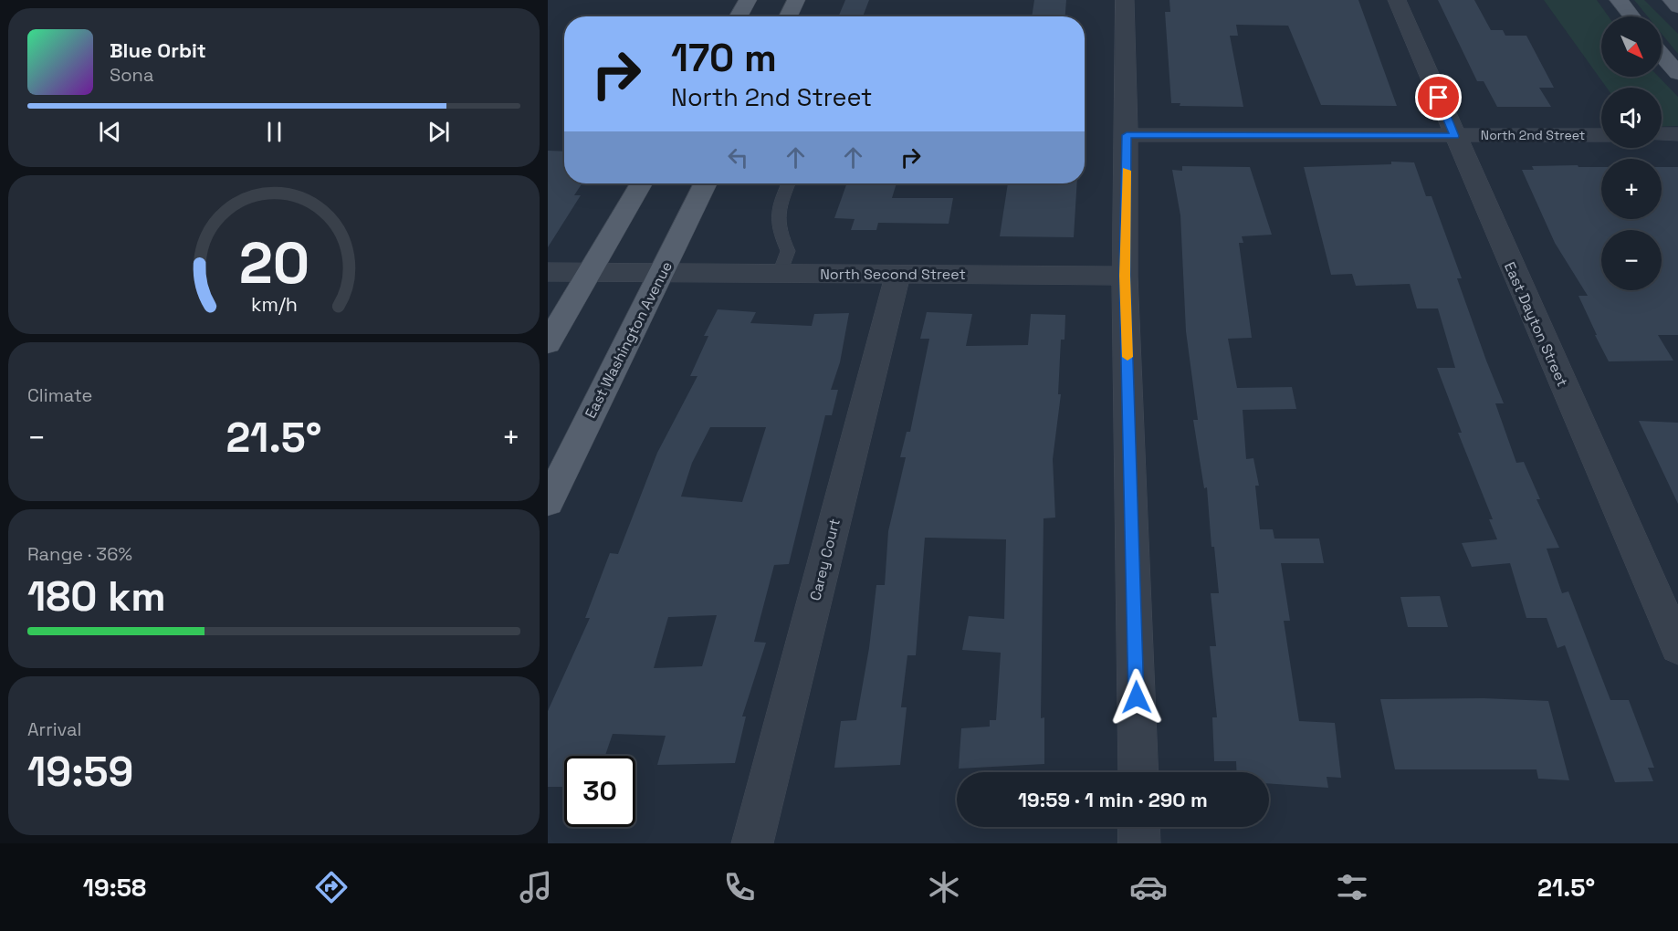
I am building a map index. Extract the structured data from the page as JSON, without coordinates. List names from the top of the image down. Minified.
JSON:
{"streets":{"main road":["East Washington Avenue"],"street":["North 2nd Street","North Second Street","East Dayton Street","Carey Court"]},"crossings":[["North 2nd Street","East Dayton Street"],["North Second Street","East Washington Avenue"],["North Second Street","Carey Court"]],"north":"bottom right","page":{"map_buttons":["+","−"],"turn":["170 m","North 2nd Street"],"song":["Blue Orbit","Sona"],"tile":["Climate",["Range · 36%","180 km"],["Arrival","19:59"]],"heat":["−","21.5°","+"],"limit":"30","trip":"19:59 · 1 min · 290 m","tabs":["19:58","21.5°"],"gauge":["20","km/h"]}}
